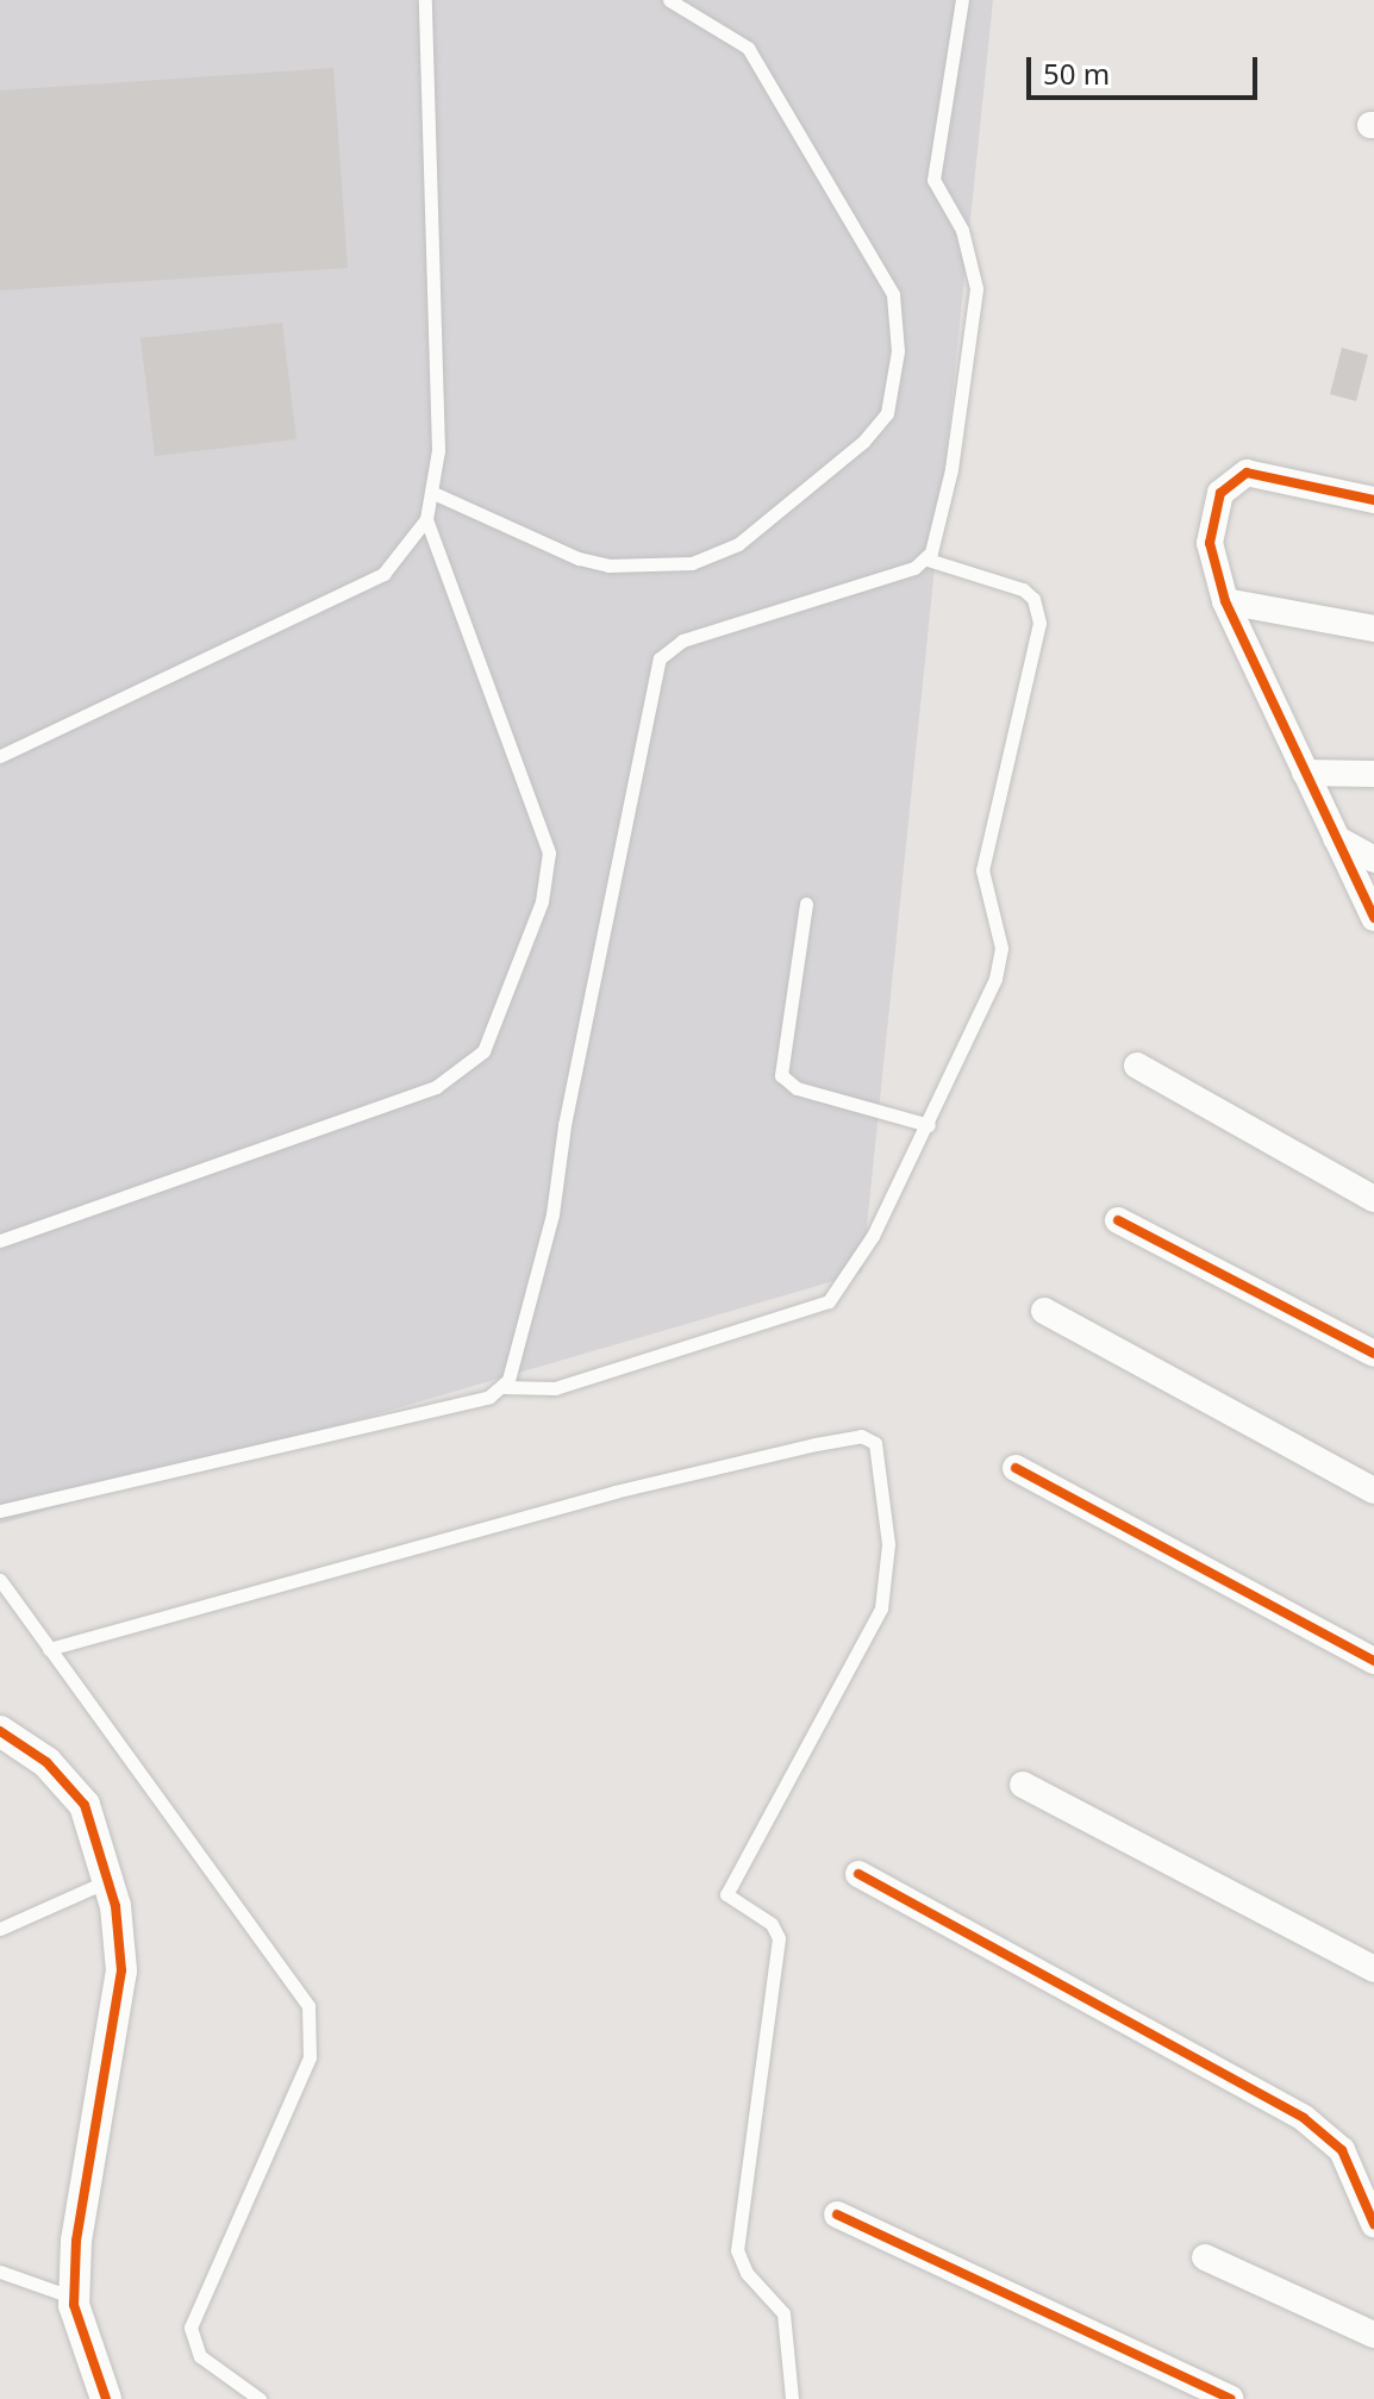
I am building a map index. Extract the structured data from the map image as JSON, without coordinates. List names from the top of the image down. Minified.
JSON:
{"scale_bar":"50 m"}
